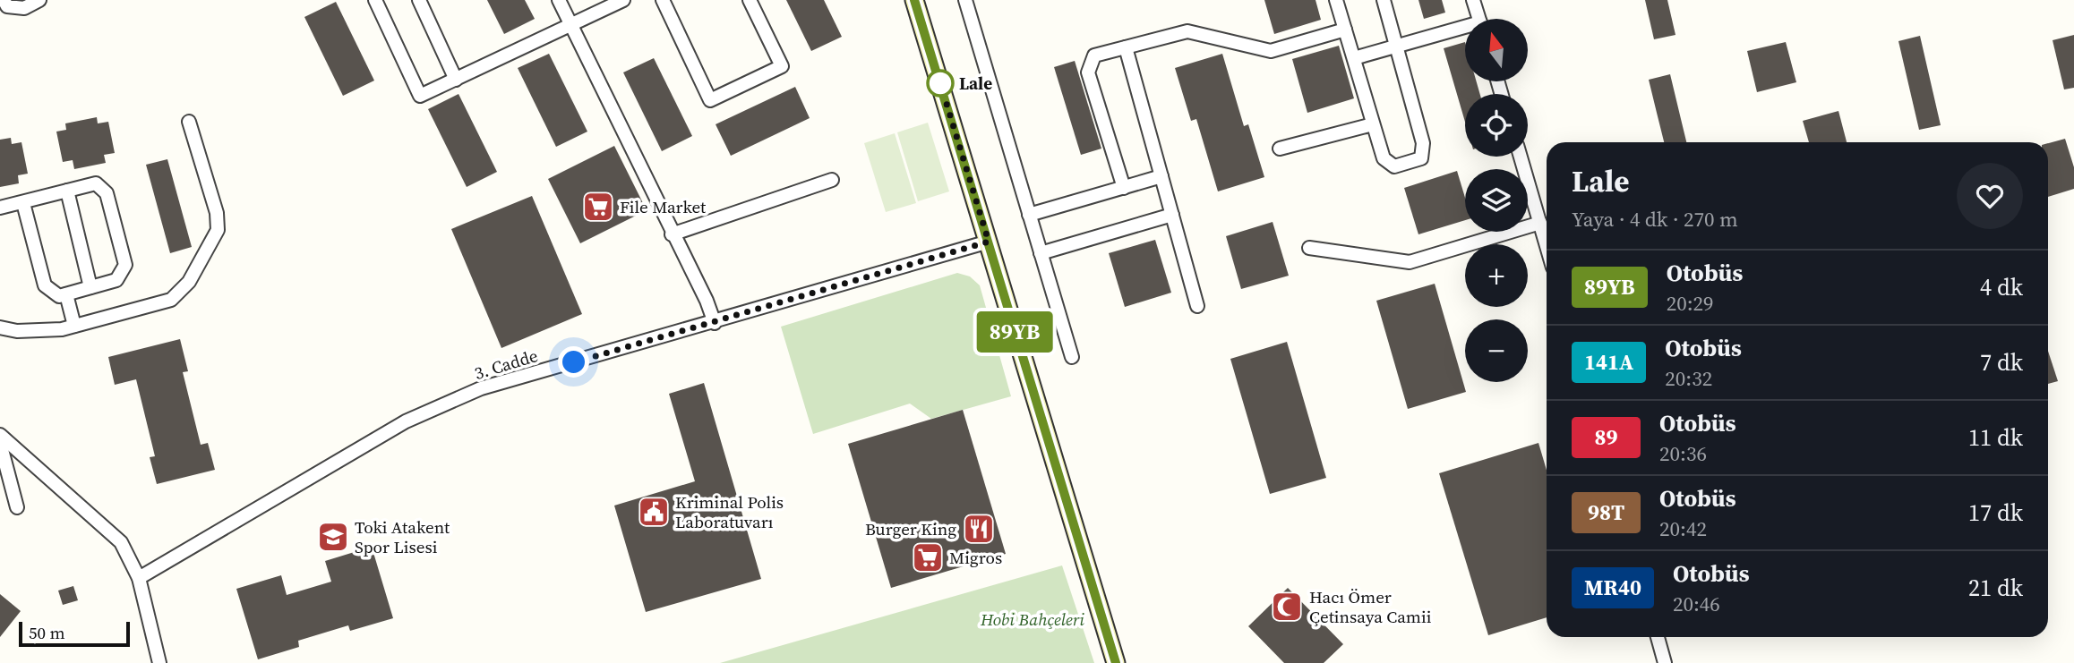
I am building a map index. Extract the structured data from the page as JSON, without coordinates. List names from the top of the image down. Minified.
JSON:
{"streets":{"street":["3. Cadde"]},"parks":["Hobi Bahçeleri"],"places":{"other":["Lale"],"supermarket":["File Market","Migros"],"public building":["Kriminal Polis Laboratuvarı"],"restaurant":["Burger King"],"school or university":["Toki Atakent Spor Lisesi"],"mosque":["Hacı Ömer Çetinsaya Camii"]},"lines":["bus line 89YB"],"scale_bar":"50 m","north":"top","page":{"on_map":"89YB","map_buttons":["+","−"],"heading":["Lale","Yaya · 4 dk · 270 m"],"list":[{"mark":"89YB","name":"Otobüs","note":"20:29","value":"4 dk"},{"mark":"141A","name":"Otobüs","note":"20:32","value":"7 dk"},{"mark":"89","name":"Otobüs","note":"20:36","value":"11 dk"},{"mark":"98T","name":"Otobüs","note":"20:42","value":"17 dk"},{"mark":"MR40","name":"Otobüs","note":"20:46","value":"21 dk"}],"scale":"50 m"}}
